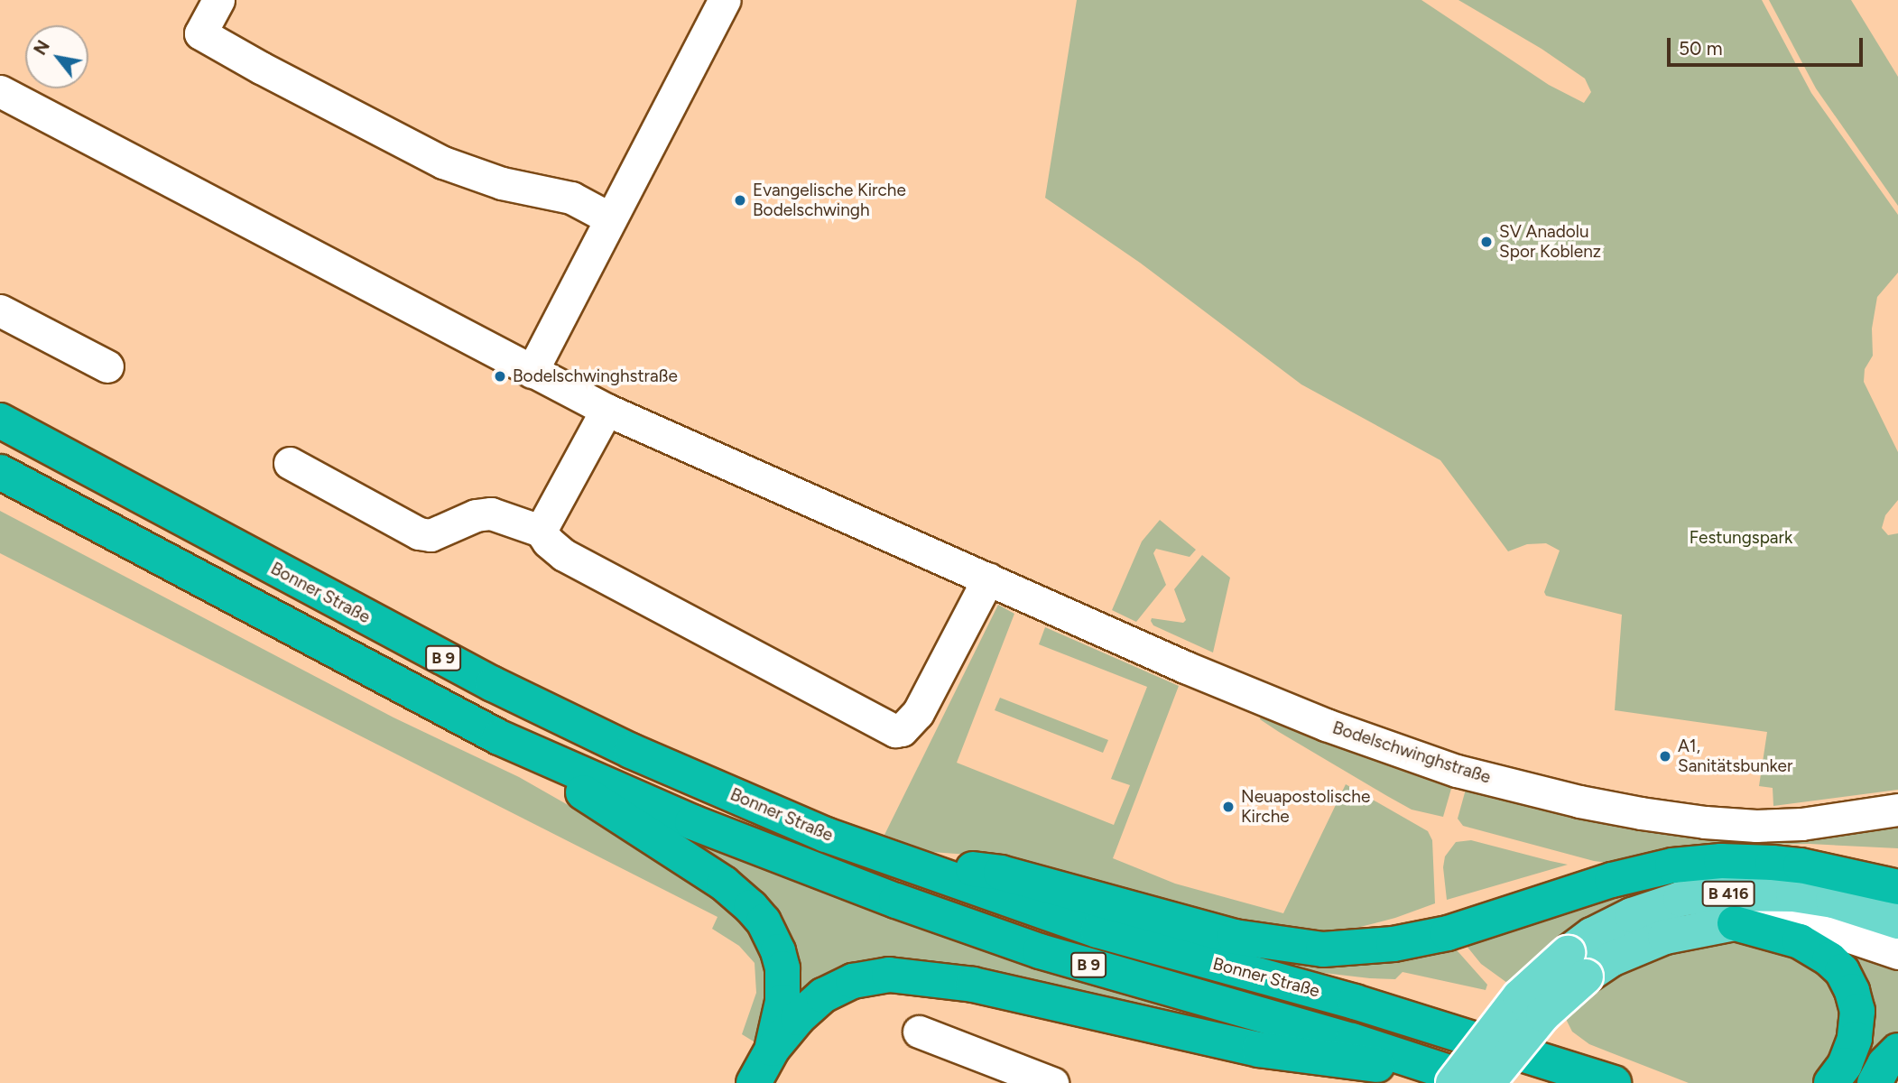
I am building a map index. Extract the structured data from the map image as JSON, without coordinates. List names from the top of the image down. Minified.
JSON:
{"streets":{"highway":["Bonner Straße","B 9"],"main road":["B 416"],"street":["Bodelschwinghstraße"]},"crossings":[["Bonner Straße","B 416"]],"parks":["Festungspark"],"places":["Evangelische Kirche Bodelschwingh","SV Anadolu Spor Koblenz","Bodelschwinghstraße","A1, Sanitätsbunker","Neuapostolische Kirche"],"scale_bar":"50 m","north":"top left"}
